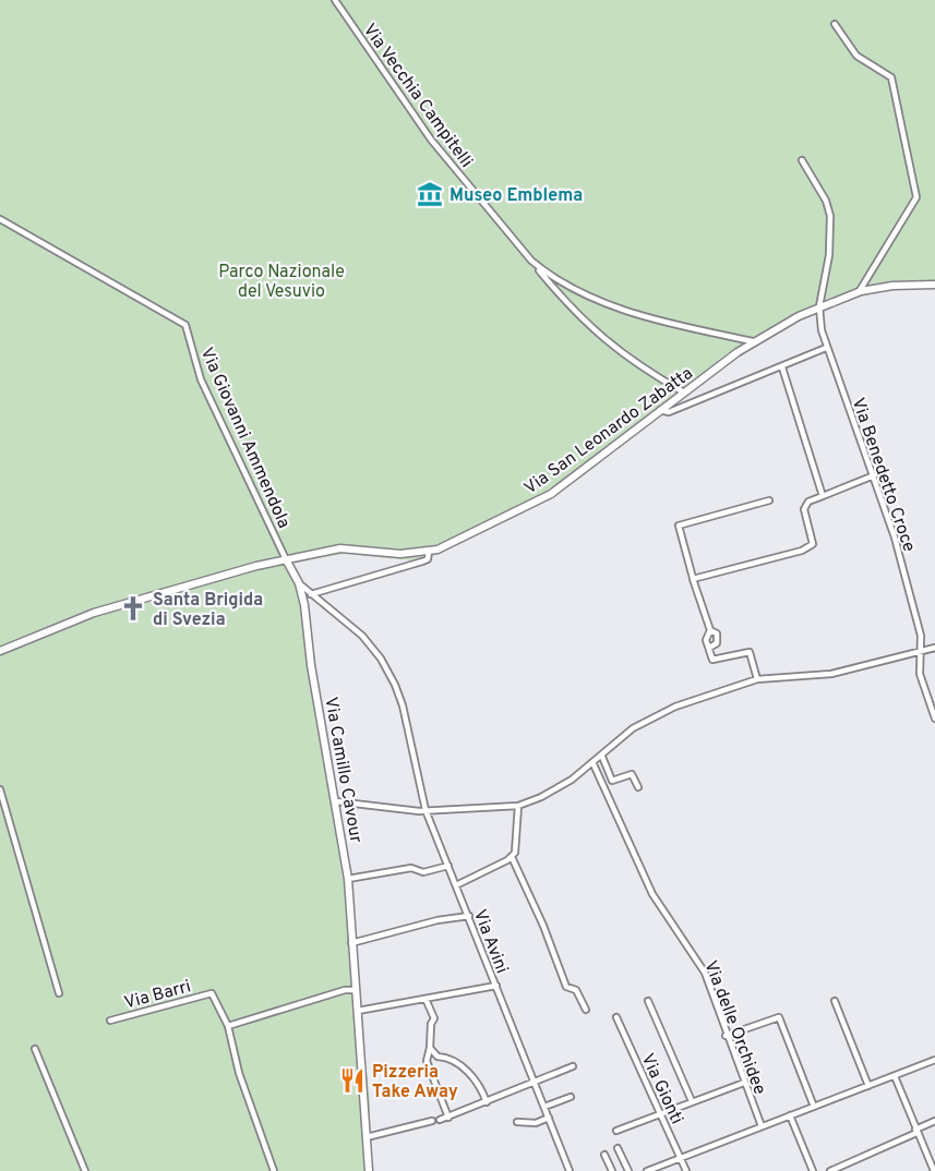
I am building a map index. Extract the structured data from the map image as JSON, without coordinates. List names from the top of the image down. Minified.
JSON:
{"streets":{"street":["Via Vecchia Campitelli","Via San Leonardo Zabatta","Via Giovanni Ammendola","Via Benedetto Croce","Via Camillo Cavour","Via Avini","Via Barri","Via delle Orchidee","Via Gionti"]},"crossings":[["Via Vecchia Campitelli","Via San Leonardo Zabatta"],["Via San Leonardo Zabatta","Via Giovanni Ammendola"],["Via San Leonardo Zabatta","Via Benedetto Croce"],["Via San Leonardo Zabatta","Via Camillo Cavour"],["Via Giovanni Ammendola","Via Camillo Cavour"],["Via Camillo Cavour","Via Avini"]],"parks":["Parco Nazionale del Vesuvio"],"places":{"museum":["Museo Emblema"],"church":["Santa Brigida di Svezia"],"restaurant":["Pizzeria Take Away"]}}
